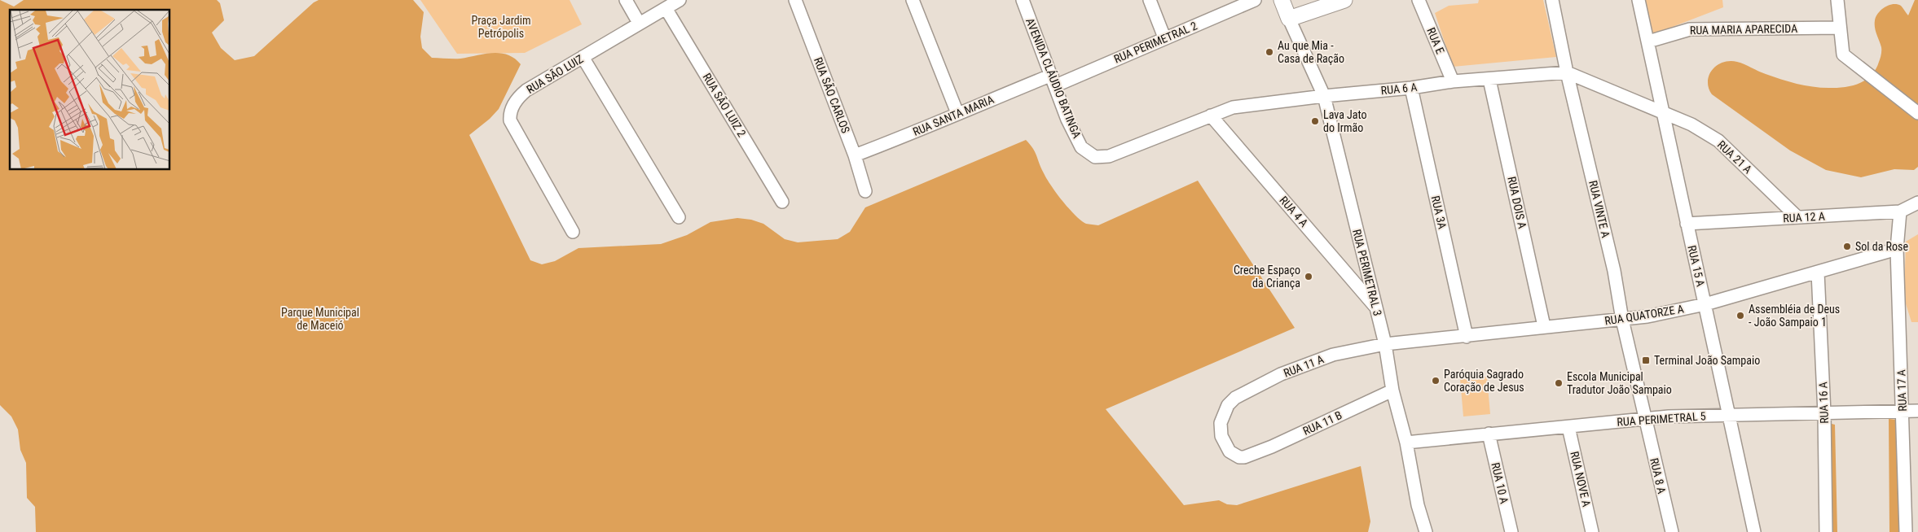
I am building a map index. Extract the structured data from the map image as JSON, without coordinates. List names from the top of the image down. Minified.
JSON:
{"streets":{"street":["RUA MARIA APARECIDA","RUA E","RUA PERIMETRAL 2","RUA SÃO LUIZ","AVENIDA CLÁUDIO BATINGA","RUA 6 A","RUA SÃO CARLOS","RUA SÃO LUIZ 2","RUA SANTA MARIA","RUA 21 A","RUA DOIS A","RUA VINTE A","RUA 4 A","RUA 3A","RUA 12 A","RUA 15 A","RUA PERIMETRAL 3","RUA QUATORZE A","RUA 11 A","RUA 17 A","RUA 16 A","RUA PERIMETRAL 5","RUA 11 B","RUA 8 A","RUA NOVE A","RUA 10 A"]},"crossings":[["RUA MARIA APARECIDA","RUA 15 A"],["RUA E","RUA 6 A"],["RUA PERIMETRAL 2","AVENIDA CLÁUDIO BATINGA"],["RUA PERIMETRAL 2","RUA SANTA MARIA"],["RUA SÃO LUIZ","RUA SÃO LUIZ 2"],["AVENIDA CLÁUDIO BATINGA","RUA 6 A"],["AVENIDA CLÁUDIO BATINGA","RUA SANTA MARIA"],["RUA 6 A","RUA 21 A"],["RUA 6 A","RUA DOIS A"],["RUA 6 A","RUA VINTE A"],["RUA 6 A","RUA 4 A"],["RUA 6 A","RUA 3A"],["RUA 6 A","RUA 15 A"],["RUA 6 A","RUA PERIMETRAL 3"],["RUA SÃO CARLOS","RUA SANTA MARIA"],["RUA 21 A","RUA 12 A"],["RUA 21 A","RUA 15 A"],["RUA DOIS A","RUA QUATORZE A"],["RUA VINTE A","RUA QUATORZE A"],["RUA VINTE A","RUA PERIMETRAL 5"],["RUA VINTE A","RUA 8 A"],["RUA 4 A","RUA PERIMETRAL 3"],["RUA 3A","RUA QUATORZE A"],["RUA 12 A","RUA 15 A"],["RUA 12 A","RUA 17 A"],["RUA 15 A","RUA QUATORZE A"],["RUA 15 A","RUA PERIMETRAL 5"],["RUA PERIMETRAL 3","RUA QUATORZE A"],["RUA PERIMETRAL 3","RUA 11 A"],["RUA PERIMETRAL 3","RUA PERIMETRAL 5"],["RUA PERIMETRAL 3","RUA 11 B"],["RUA QUATORZE A","RUA 11 A"],["RUA QUATORZE A","RUA 17 A"],["RUA QUATORZE A","RUA 16 A"],["RUA 11 A","RUA 11 B"],["RUA 17 A","RUA PERIMETRAL 5"],["RUA 16 A","RUA PERIMETRAL 5"],["RUA PERIMETRAL 5","RUA 8 A"],["RUA PERIMETRAL 5","RUA NOVE A"],["RUA PERIMETRAL 5","RUA 10 A"]],"parks":["Praça Jardim Petrópolis","Parque Municipal de Maceió"],"places":{"other":["Au que Mia - Casa de Ração","Lava Jato do Irmão","Sol da Rose","Creche Espaço da Criança","Assembléia de Deus - João Sampaio 1","Paróquia Sagrado Coração de Jesus","Escola Municipal Tradutor João Sampaio"],"transit":["Terminal João Sampaio"]}}
